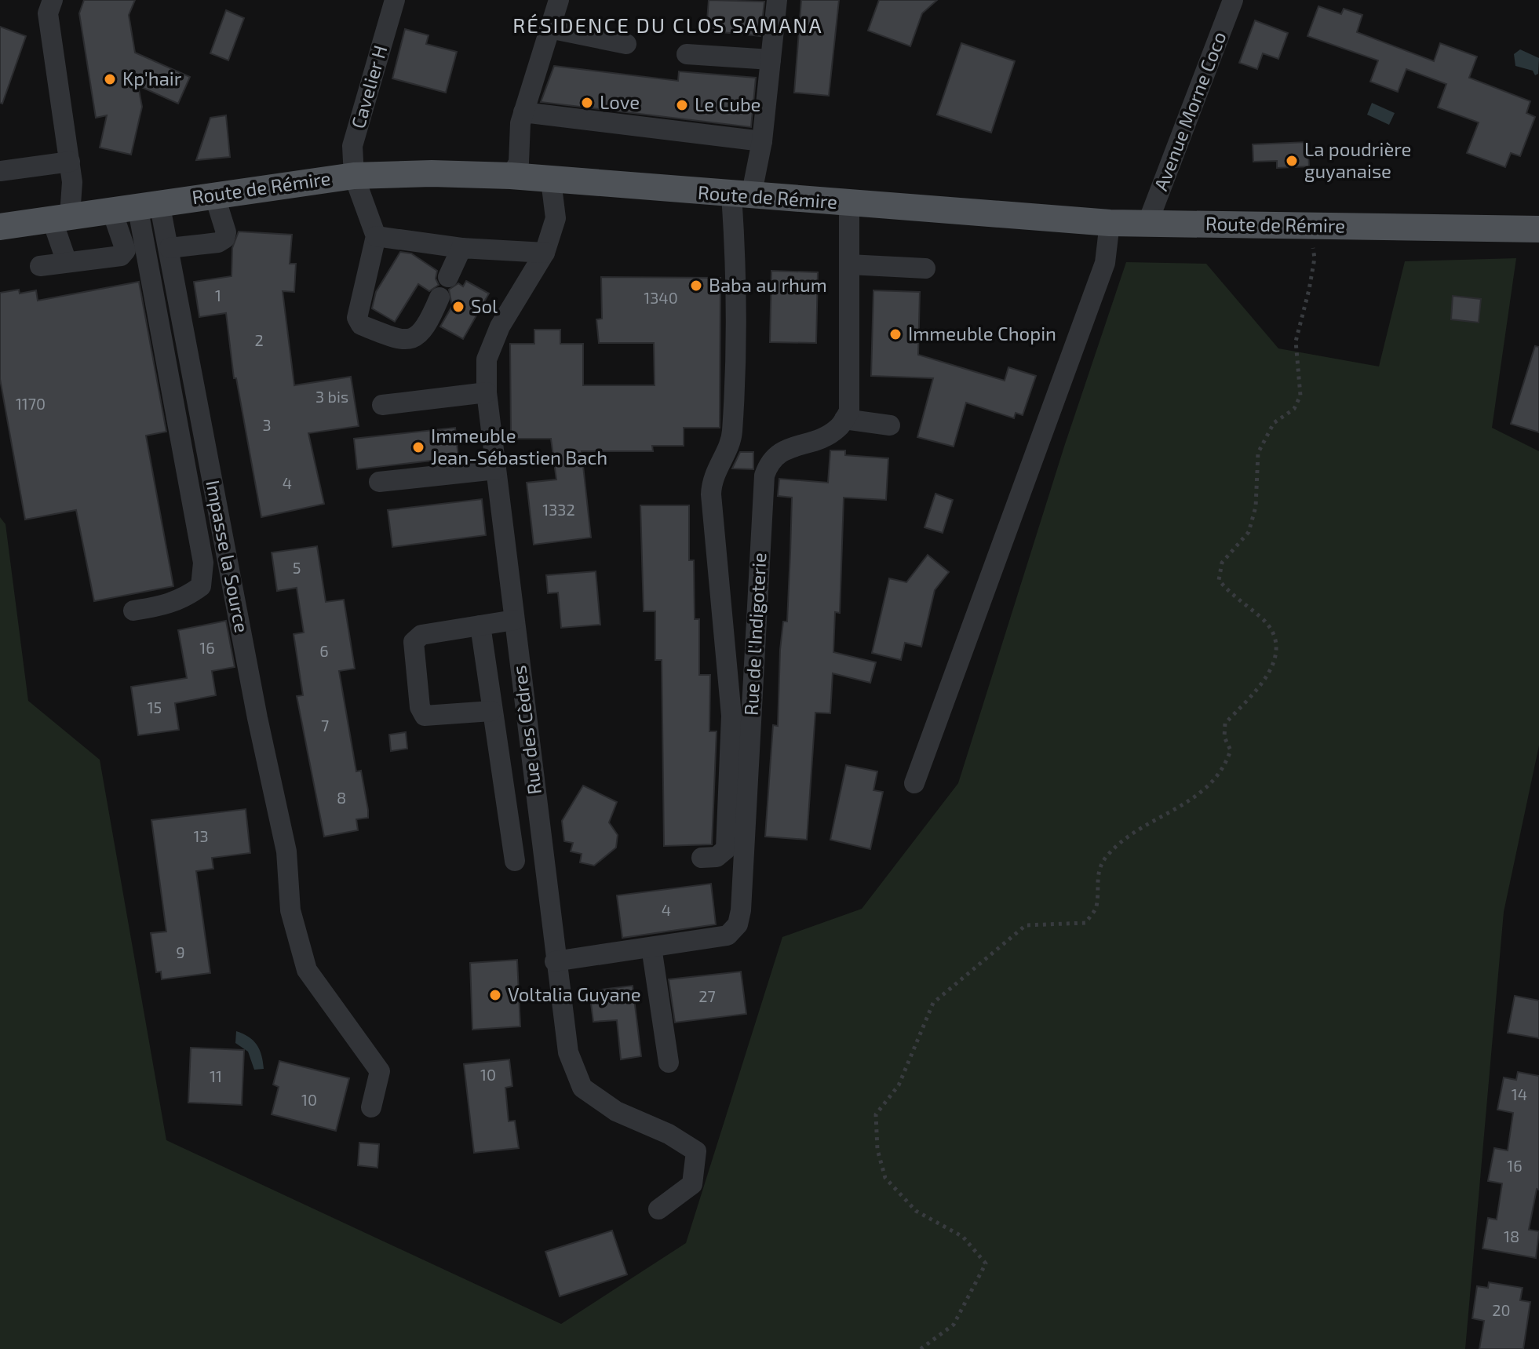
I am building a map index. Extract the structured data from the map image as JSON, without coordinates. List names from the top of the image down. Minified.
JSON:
{"streets":{"main road":["Route de Rémire"],"street":["Cavelier H","Avenue Morne Coco","Impasse la Source","Rue de l'Indigoterie","Rue des Cèdres"]},"crossings":[["Cavelier H","Route de Rémire"],["Avenue Morne Coco","Route de Rémire"],["Route de Rémire","Impasse la Source"],["Route de Rémire","Rue des Cèdres"],["Rue de l'Indigoterie","Rue des Cèdres"]],"districts":["RÉSIDENCE DU CLOS SAMANA"],"places":["Kp'hair","Love","Le Cube","La poudrière guyanaise","Baba au rhum","Sol","Immeuble Chopin","Immeuble Jean-Sébastien Bach","Voltalia Guyane"],"house_numbers":["1","1340","2","3 bis","1170","3","4","1332","5","16","6","15","7","8","13","4","9","27","10","11","14","10","16","18","20"]}
